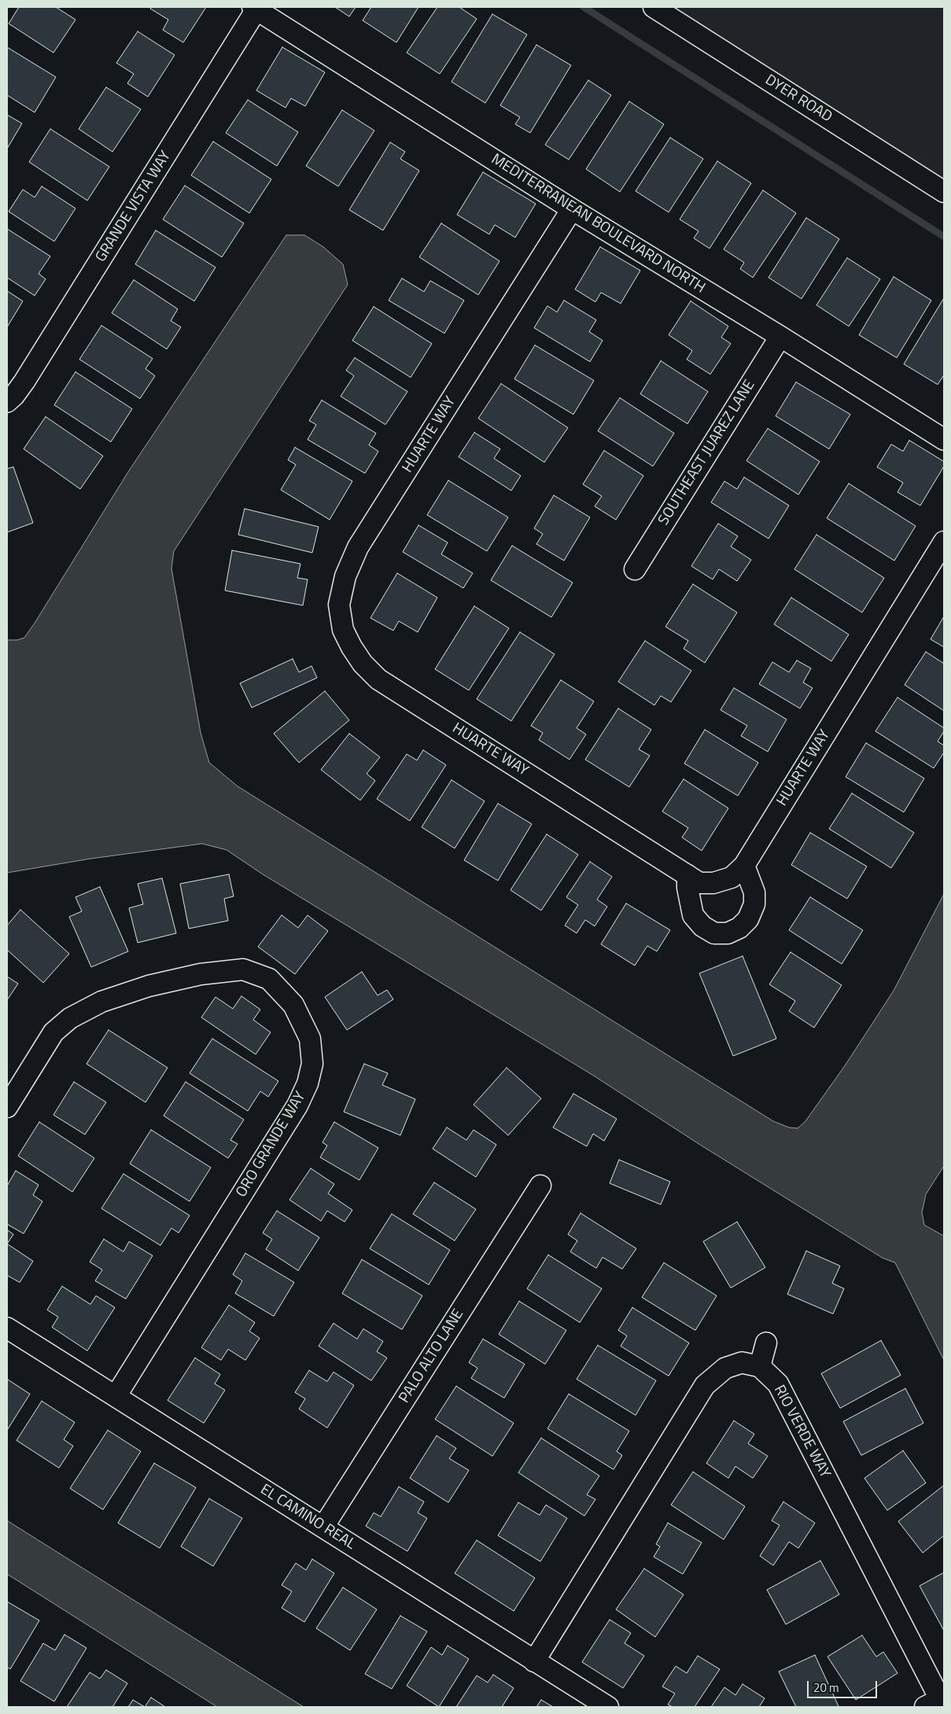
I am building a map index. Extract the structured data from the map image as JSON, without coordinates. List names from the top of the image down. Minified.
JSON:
{"streets":{"street":["DYER ROAD","GRANDE VISTA WAY","MEDITERRANEAN BOULEVARD NORTH","HUARTE WAY","SOUTHEAST JUAREZ LANE","ORO GRANDE WAY","PALO ALTO LANE","RIO VERDE WAY","EL CAMINO REAL"]},"crossings":[["GRANDE VISTA WAY","MEDITERRANEAN BOULEVARD NORTH"],["MEDITERRANEAN BOULEVARD NORTH","HUARTE WAY"],["MEDITERRANEAN BOULEVARD NORTH","SOUTHEAST JUAREZ LANE"],["ORO GRANDE WAY","EL CAMINO REAL"],["PALO ALTO LANE","EL CAMINO REAL"]],"scale_bar":"20 m"}
